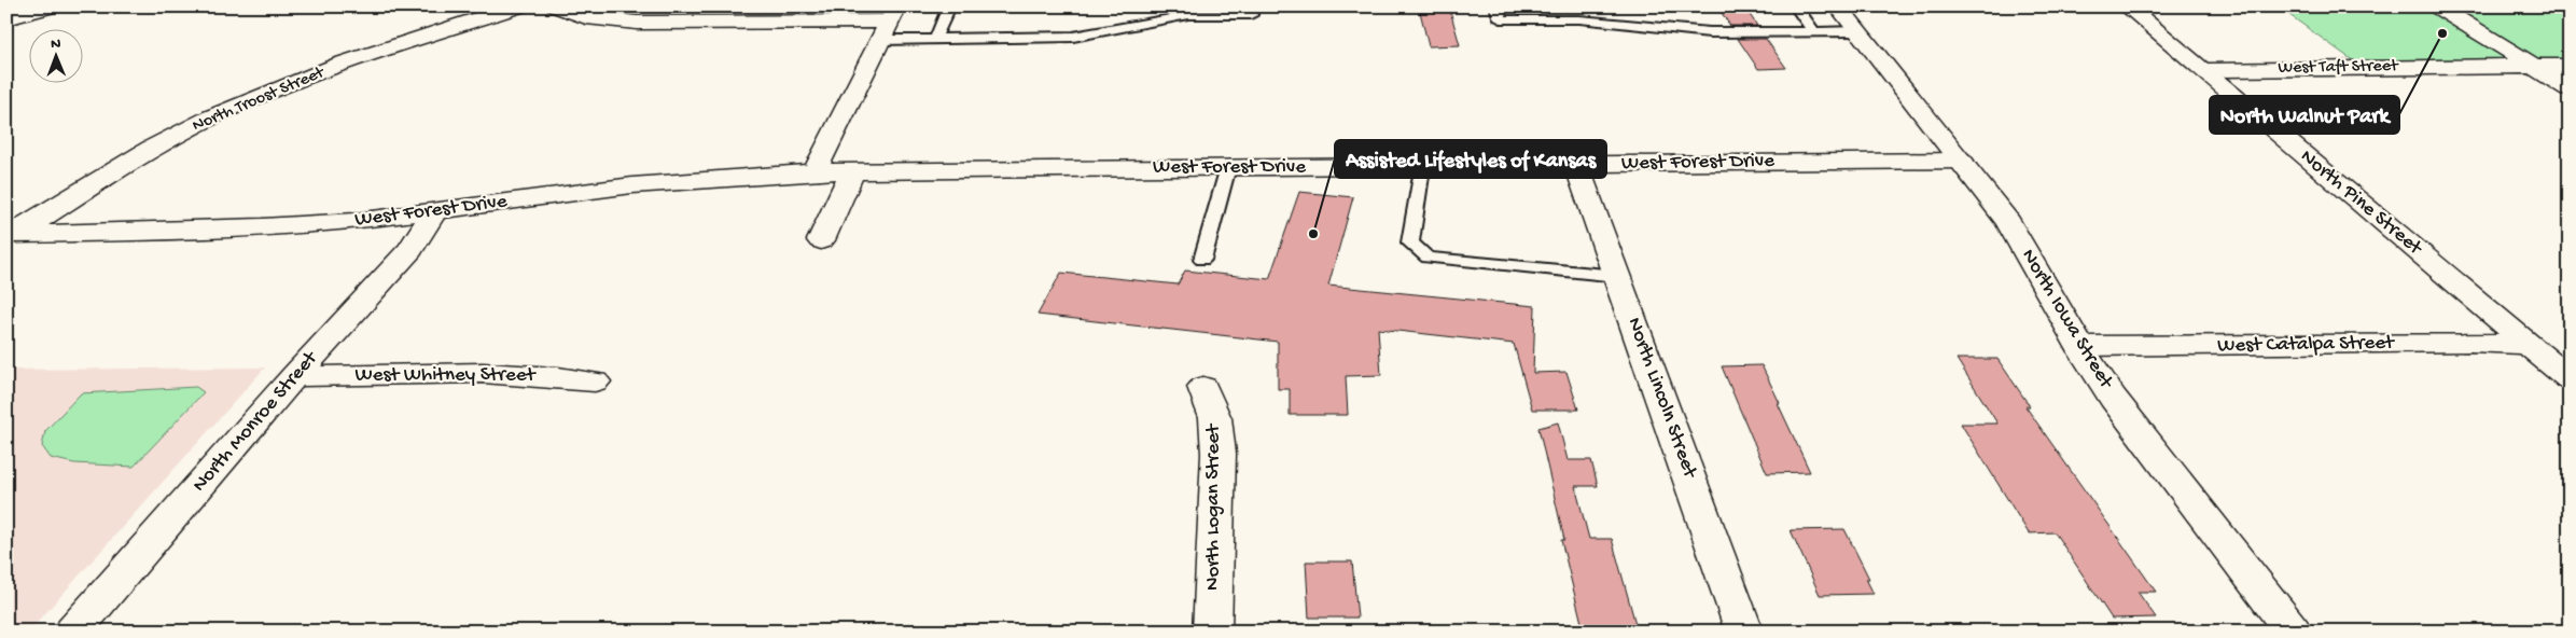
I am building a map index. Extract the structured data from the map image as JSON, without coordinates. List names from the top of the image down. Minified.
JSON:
{"streets":{"street":["West Taft Street","North Troost Street","West Forest Drive","North Pine Street","North Iowa Street","West Catalpa Street","West Whitney Street","North Lincoln Street","North Monroe Street","North Logan Street"]},"crossings":[["West Taft Street","North Pine Street"],["North Troost Street","West Forest Drive"],["West Forest Drive","North Iowa Street"],["West Forest Drive","North Lincoln Street"],["West Forest Drive","North Monroe Street"],["North Pine Street","West Catalpa Street"],["North Iowa Street","West Catalpa Street"],["West Whitney Street","North Monroe Street"]],"places":["North Walnut Park","Assisted Lifestyles of Kansas"],"north":"top"}
